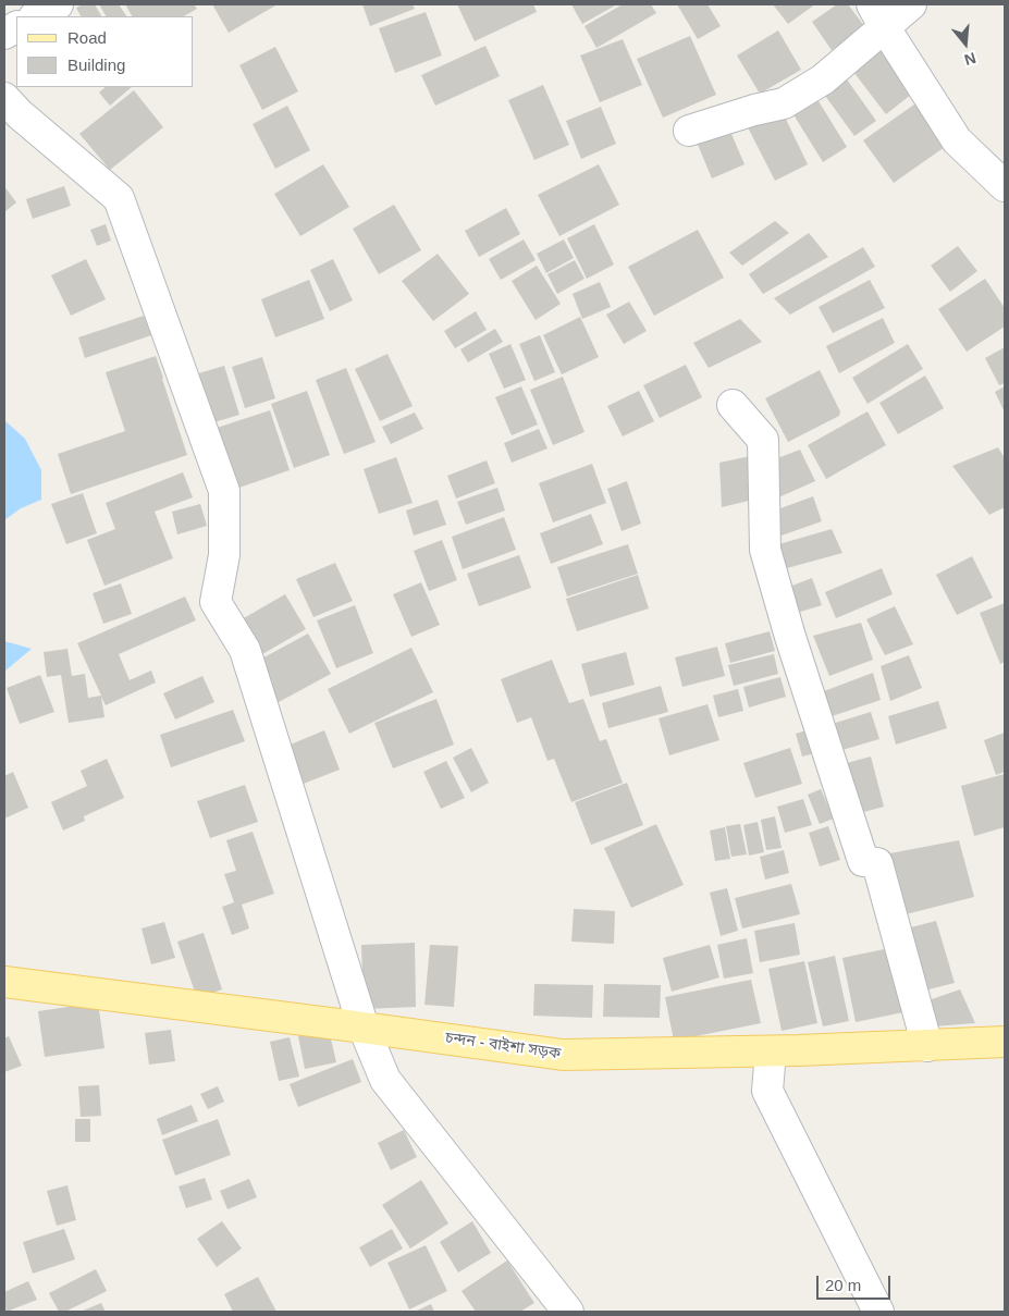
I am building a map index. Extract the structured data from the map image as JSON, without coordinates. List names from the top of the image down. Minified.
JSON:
{"streets":{"main road":["চন্দন - বাইশা সড়ক"]},"legend":["Road","Building"],"scale_bar":"20 m","north":"bottom"}
